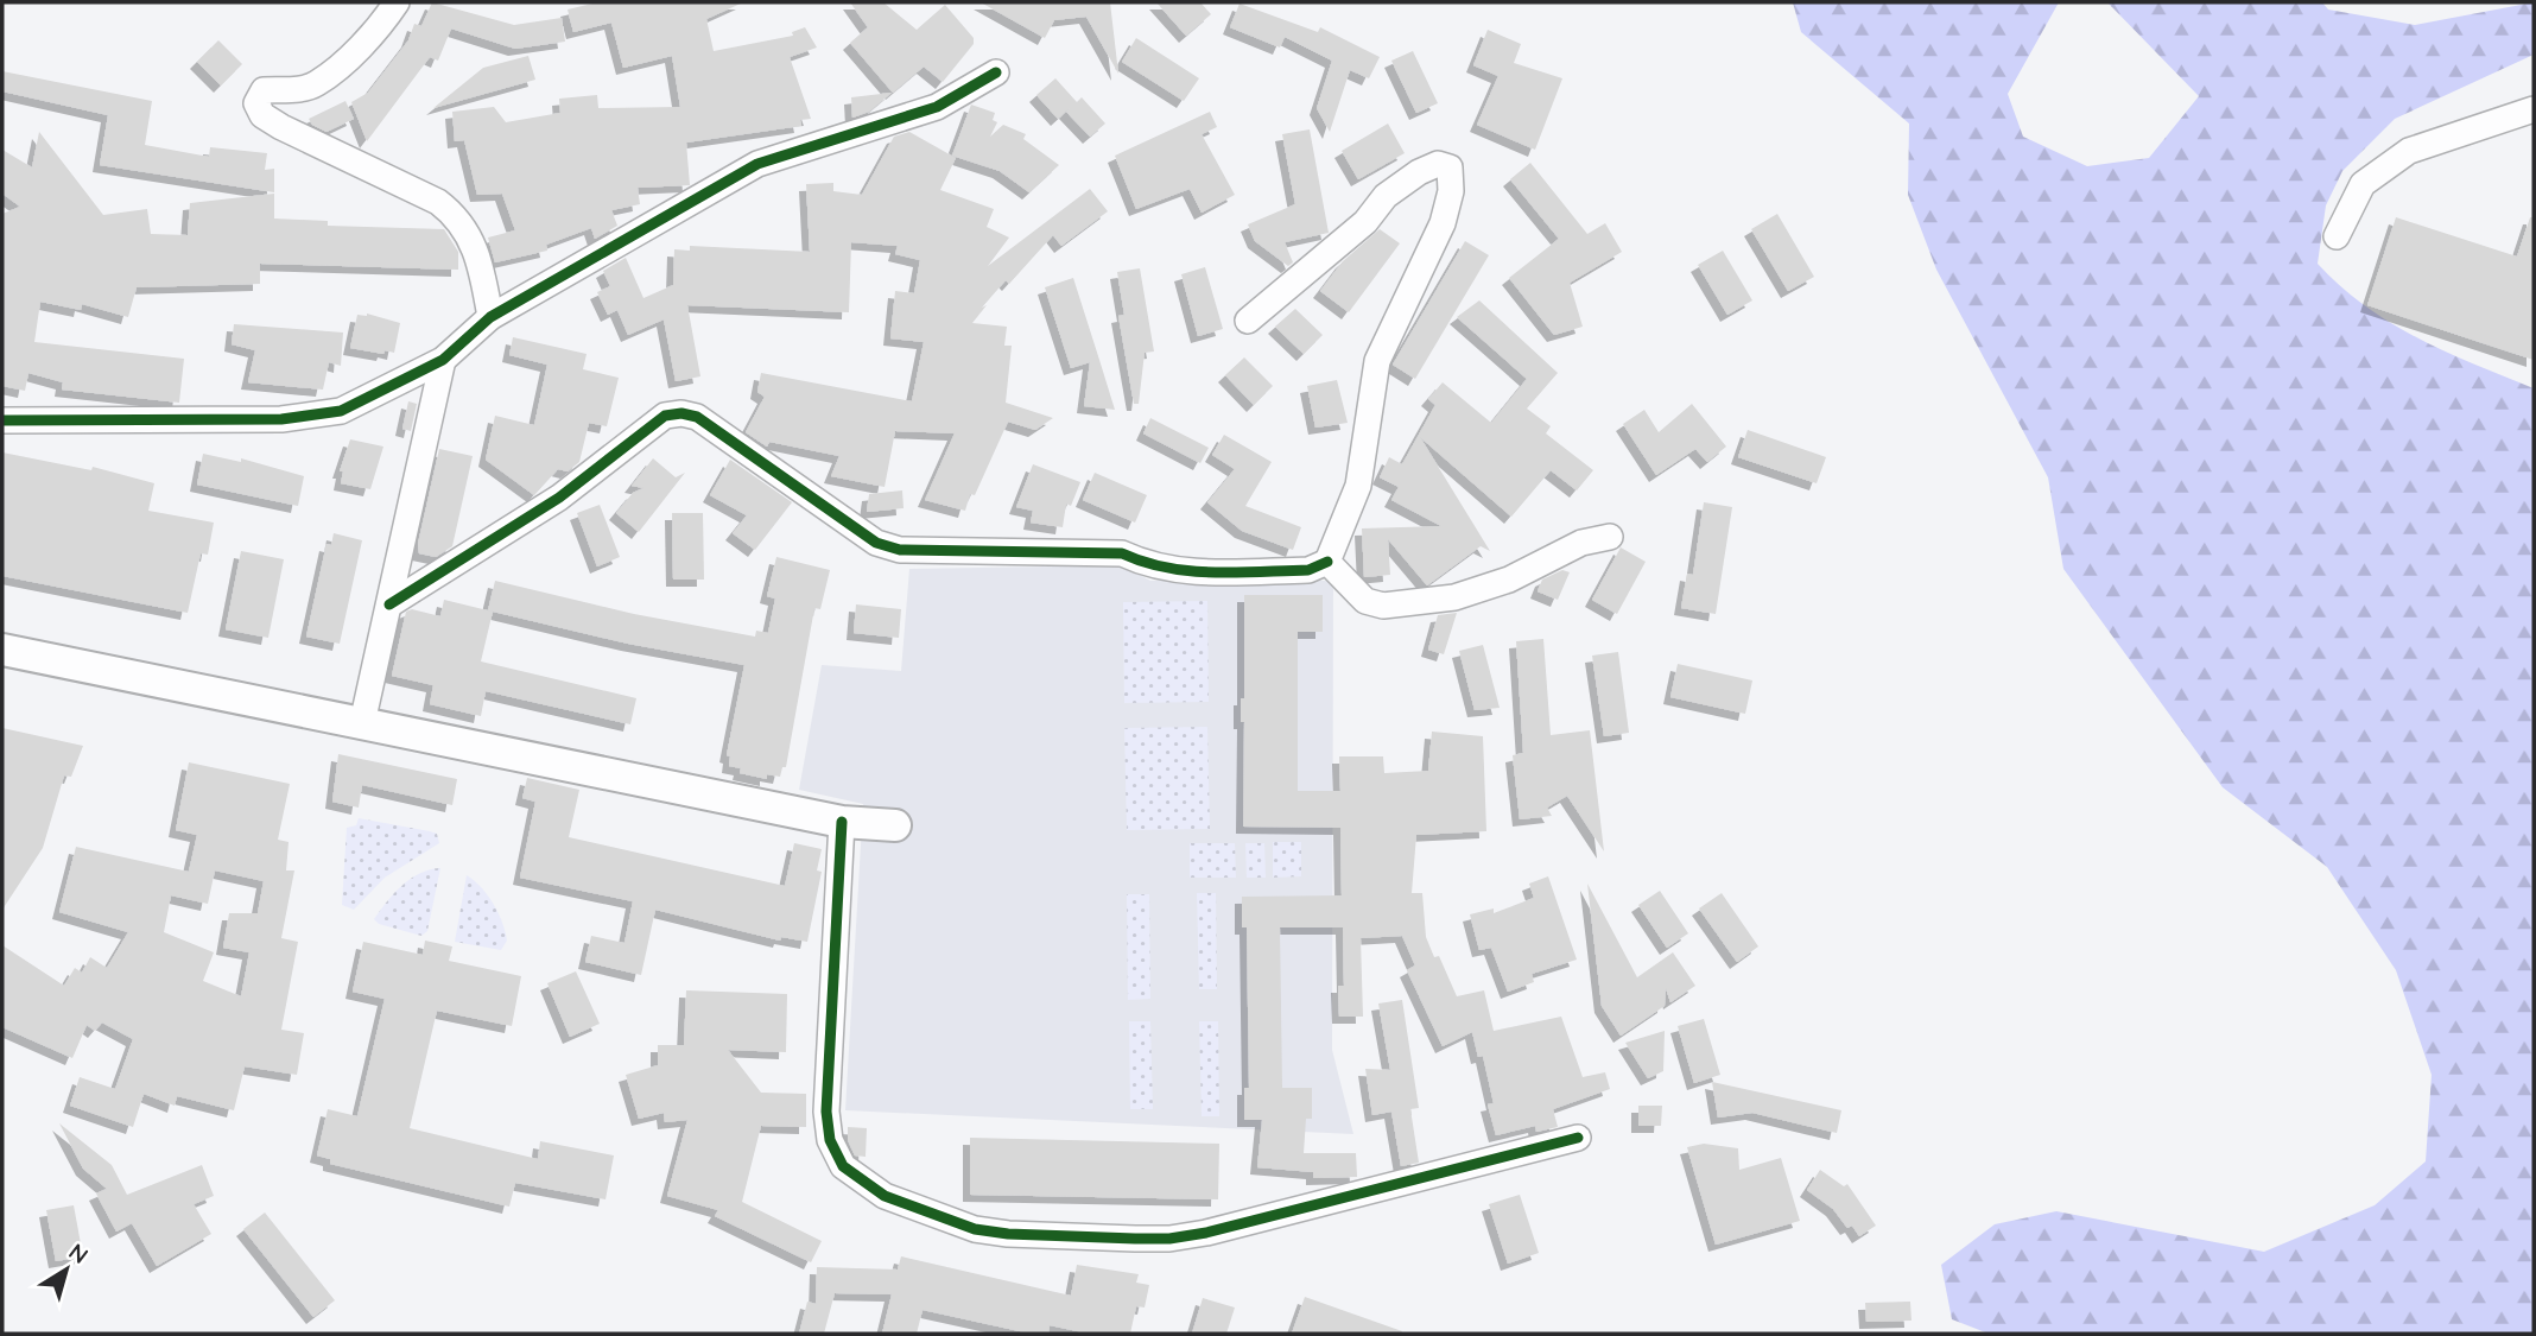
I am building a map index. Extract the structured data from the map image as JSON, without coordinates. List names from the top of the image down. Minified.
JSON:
{"north":"top right"}
